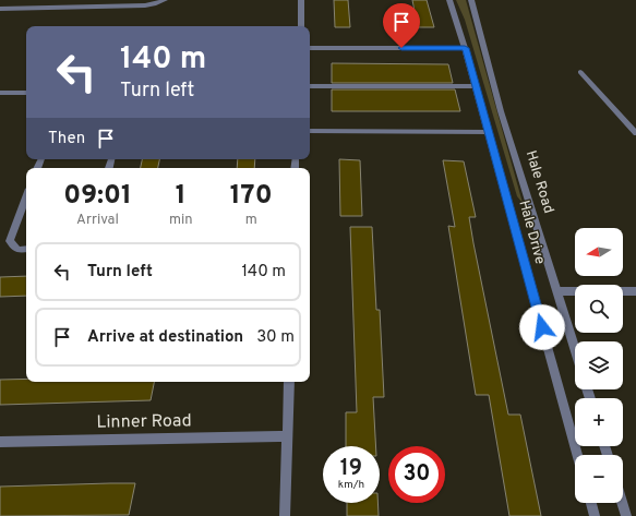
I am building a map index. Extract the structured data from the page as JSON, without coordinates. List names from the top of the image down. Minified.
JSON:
{"streets":{"street":["Hale Road","Hale Drive","Linner Road"]},"north":"left","page":{"turn":["140 m","Turn left"],"then":"Then","eta":["09:01","Arrival","1","min","170","m"],"map_buttons":["+","−"],"list":[{"name":"Turn left","value":"140 m"},{"name":"Arrive at destination","value":"30 m"}],"speed":"19 km/h","limit":"30"}}
